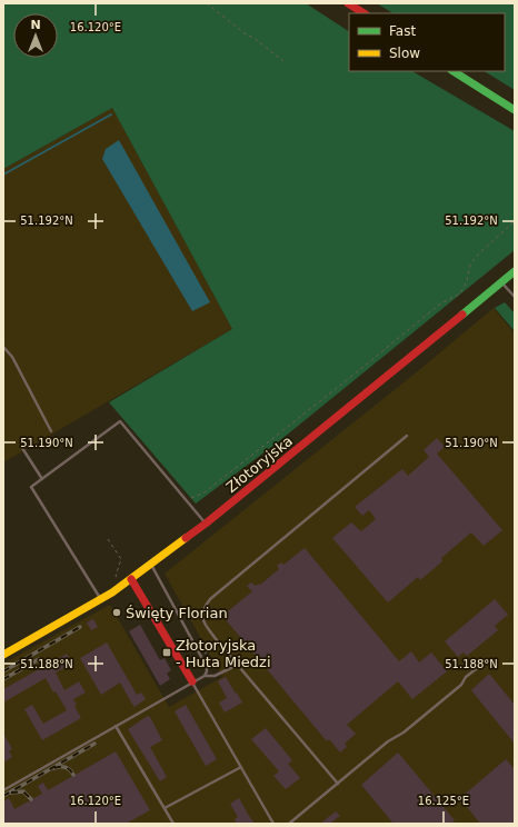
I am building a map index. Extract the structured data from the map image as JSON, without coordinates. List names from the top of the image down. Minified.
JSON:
{"streets":{"main road":["Złotoryjska"]},"places":{"other":["Święty Florian"],"transit":["Złotoryjska - Huta Miedzi"]},"legend":["Fast","Slow"],"north":"top","coordinates":["16.120°E","51.192°N","51.190°N","51.188°N","16.125°E"]}
